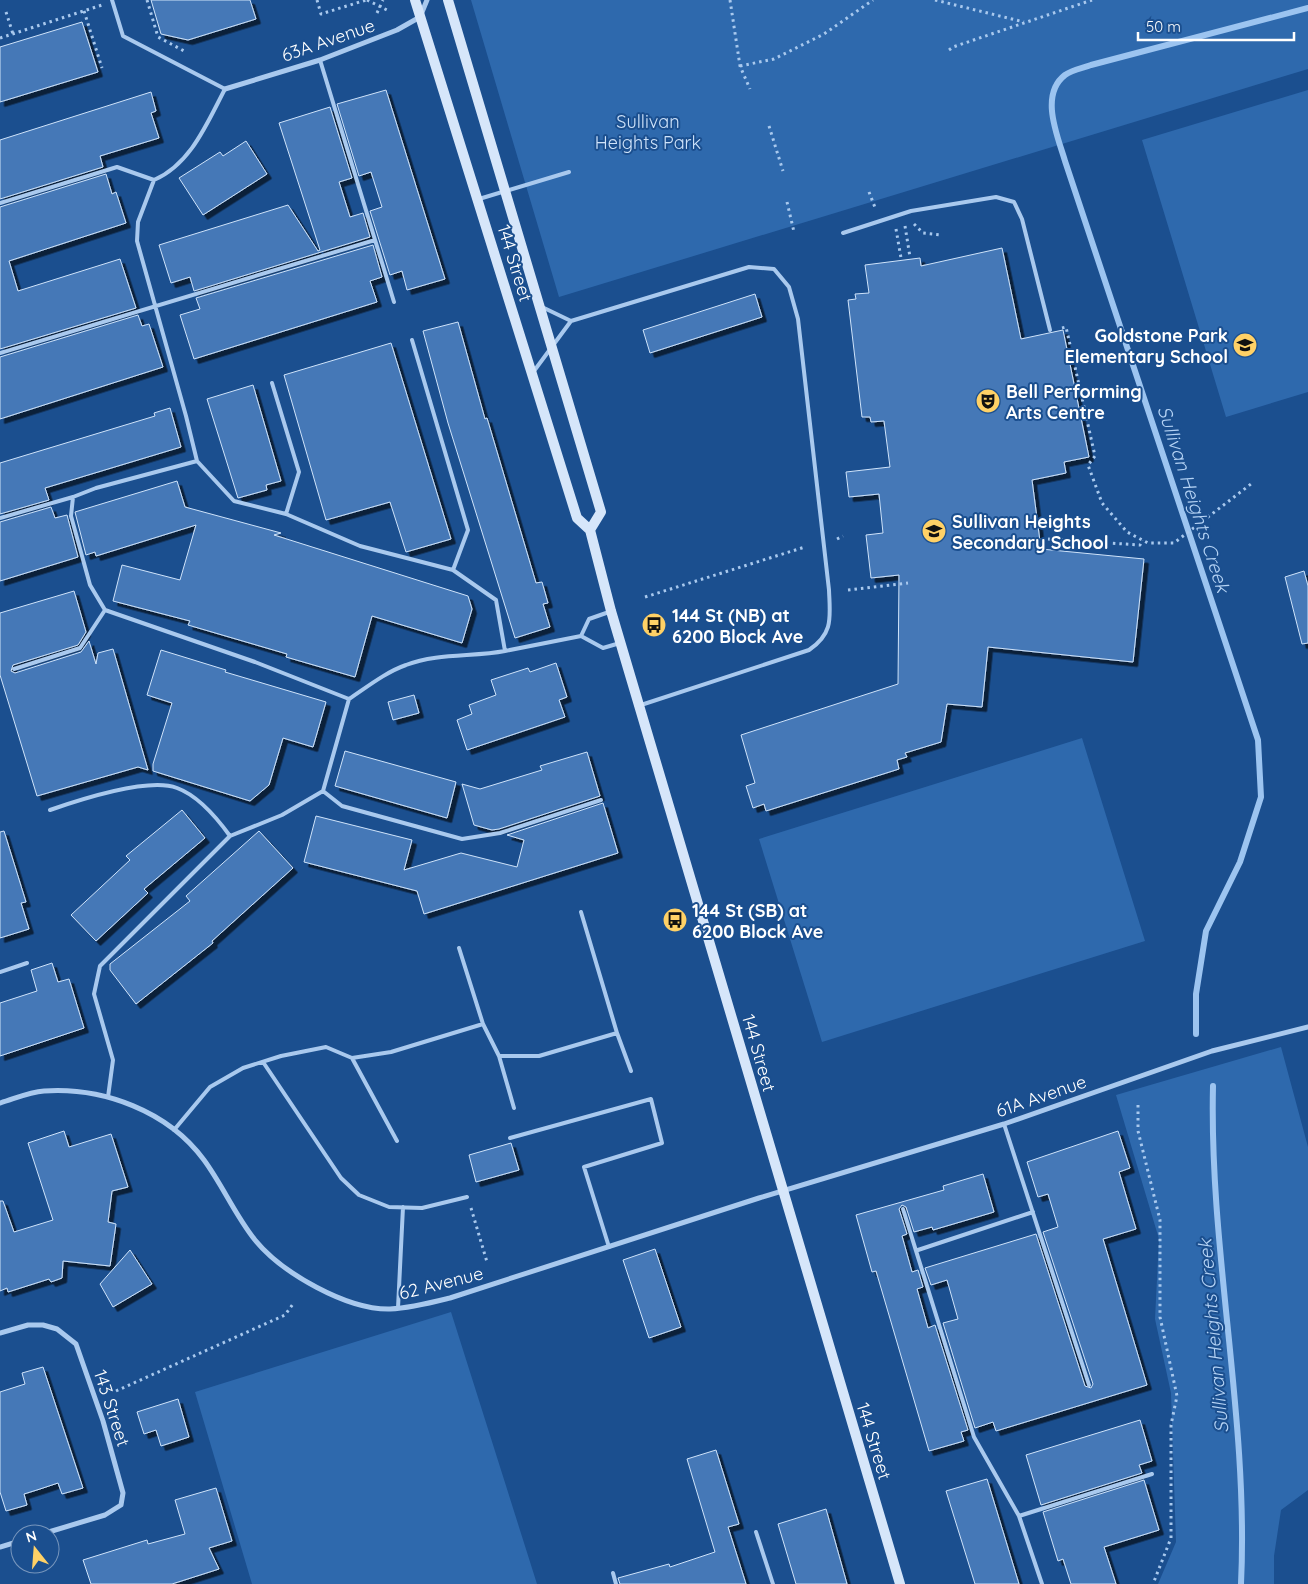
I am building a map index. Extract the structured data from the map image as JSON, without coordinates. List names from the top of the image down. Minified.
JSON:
{"streets":{"main road":["144 Street"],"street":["63A Avenue","61A Avenue","62 Avenue","143 Street"]},"crossings":[["63A Avenue","144 Street"],["144 Street","61A Avenue"],["144 Street","62 Avenue"],["61A Avenue","62 Avenue"]],"water":["Sullivan Heights Creek"],"parks":["Sullivan Heights Park"],"places":{"school or university":["Goldstone Park Elementary School","Sullivan Heights Secondary School"],"theatre":["Bell Performing Arts Centre"],"bus stop":["144 St (NB) at 6200 Block Ave","144 St (SB) at 6200 Block Ave"]},"scale_bar":"50 m","north":"top"}
